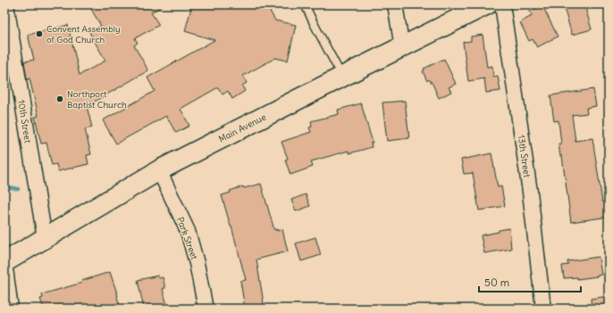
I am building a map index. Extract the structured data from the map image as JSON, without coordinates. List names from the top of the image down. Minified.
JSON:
{"streets":{"main road":["Main Avenue"],"street":["10th Street","13th Street","Park Street"]},"crossings":[["10th Street","Main Avenue"],["Main Avenue","Park Street"]],"places":["Convent Assembly of God Church","Northport Baptist Church"],"scale_bar":"50 m"}
